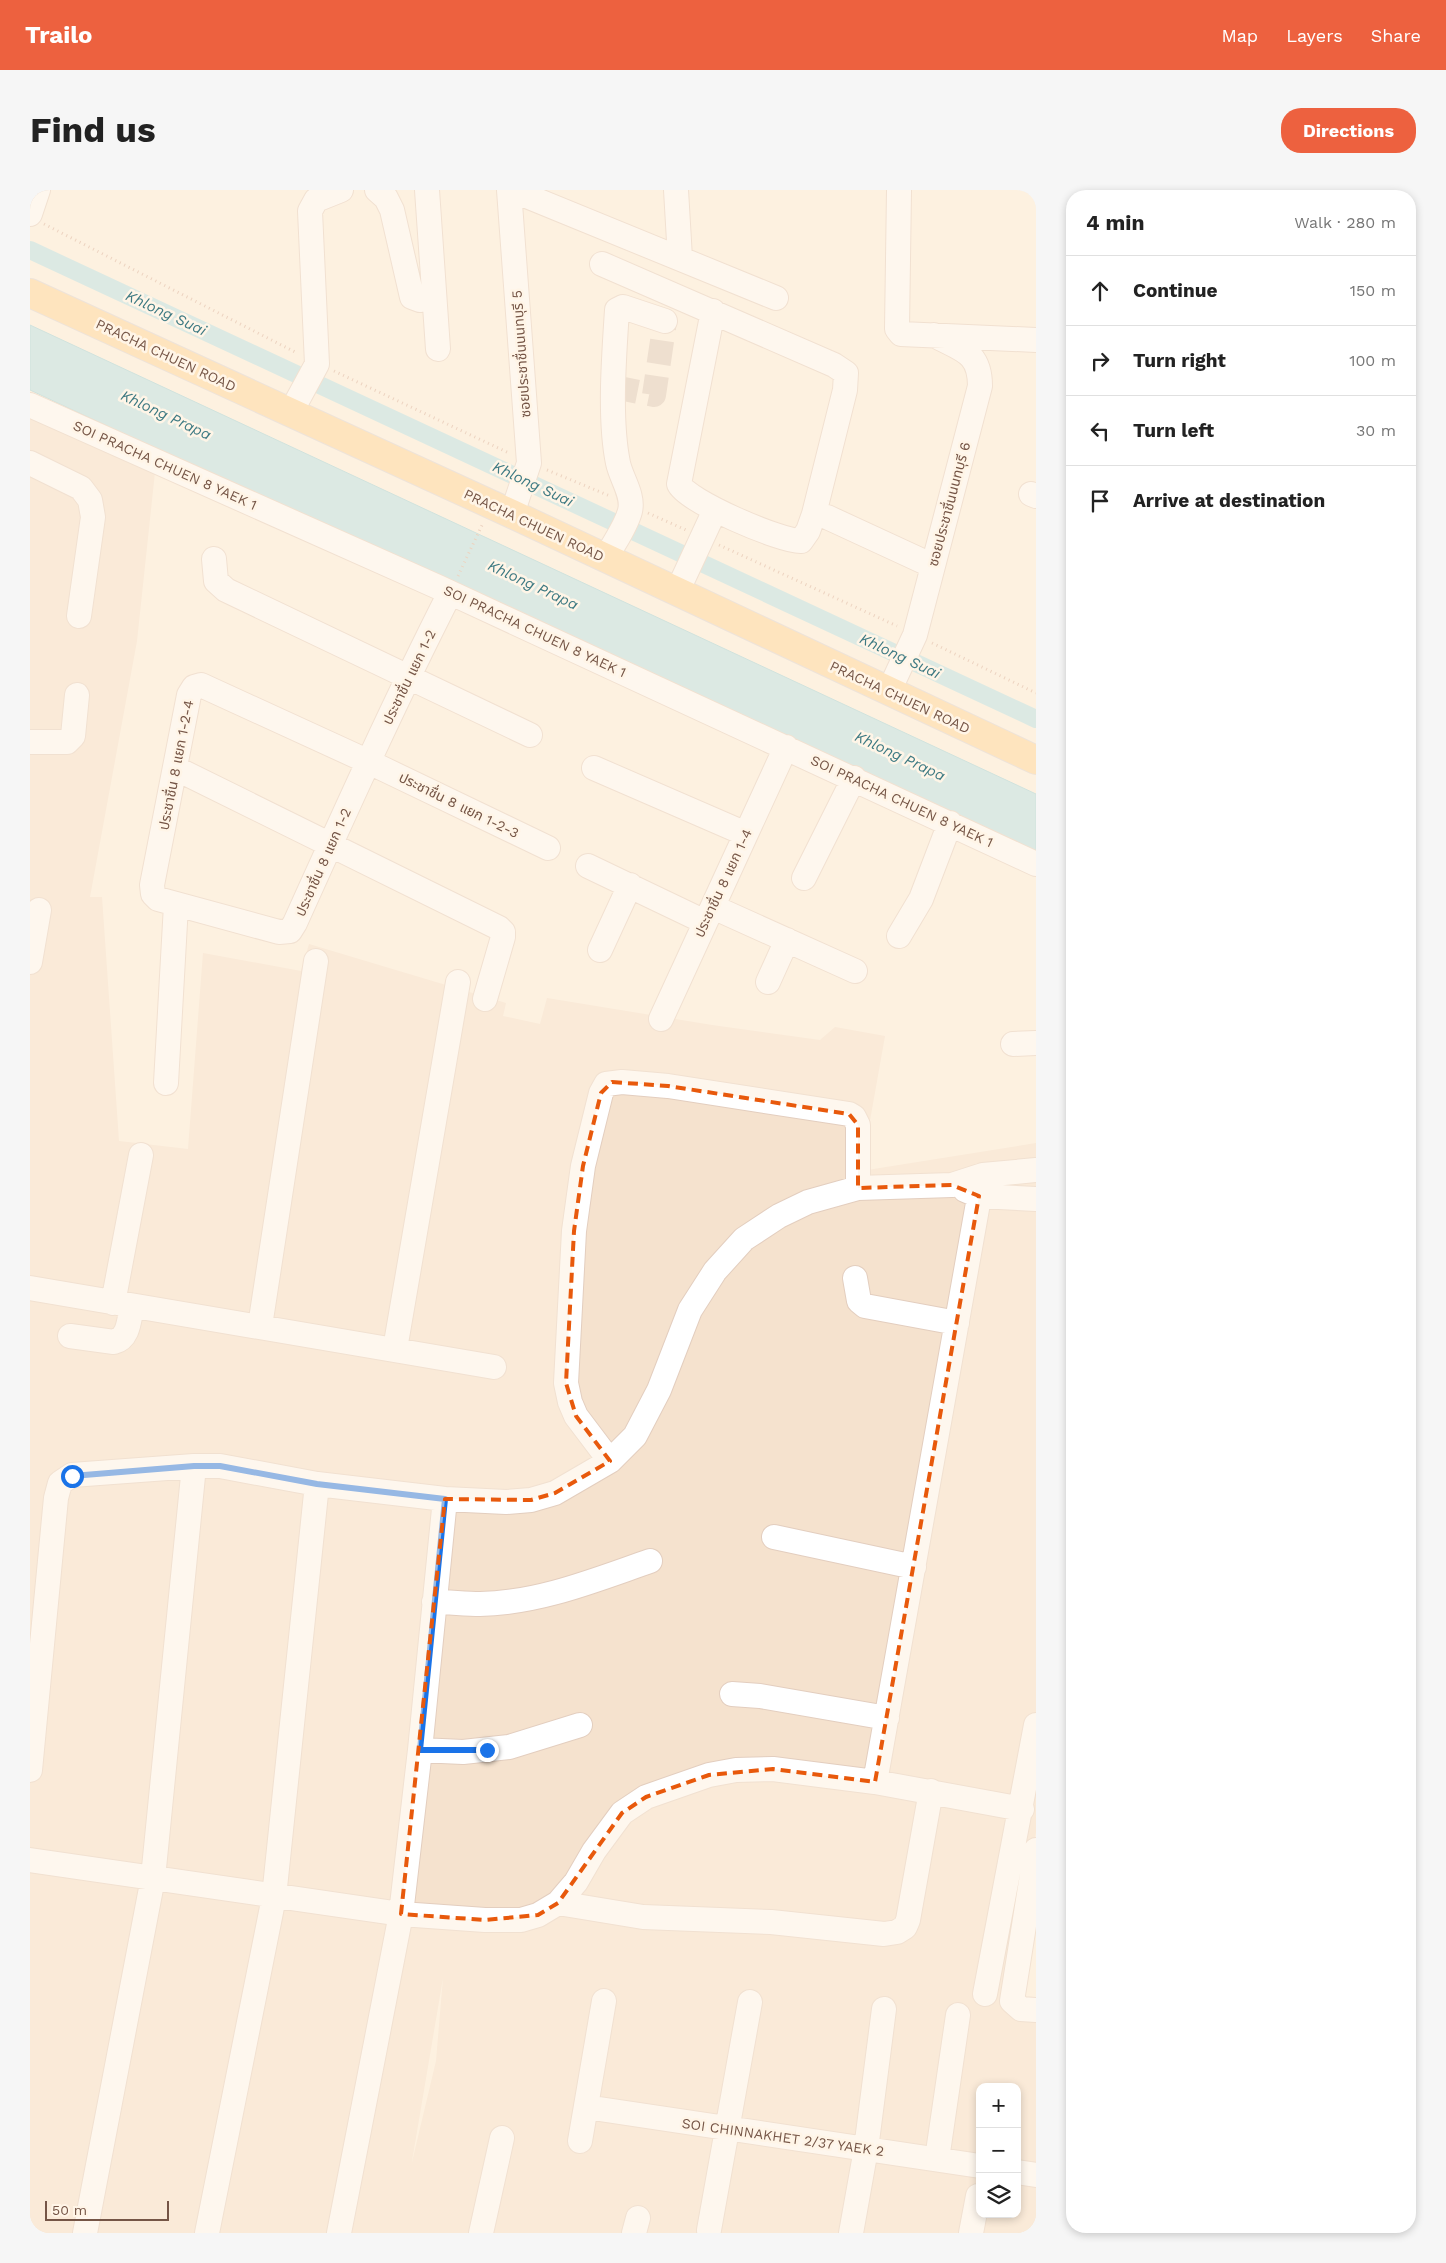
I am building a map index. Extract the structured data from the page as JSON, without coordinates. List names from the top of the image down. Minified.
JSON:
{"streets":{"main road":["PRACHA CHUEN ROAD"],"street":["ซอยประชาชื่นนนทบุรี 5","SOI PRACHA CHUEN 8 YAEK 1","ซอยประชาชื่นนนทบุรี 6","ประชาชื่น แยก 1-2","ประชาชื่น 8 แยก 1-2-4","ประชาชื่น 8 แยก 1-2-3","ประชาชื่น 8 แยก 1-2","ประชาชื่น 8 แยก 1-4","SOI CHINNAKHET 2/37 YAEK 2"]},"crossings":[["ซอยประชาชื่นนนทบุรี 5","PRACHA CHUEN ROAD"],["PRACHA CHUEN ROAD","ซอยประชาชื่นนนทบุรี 6"],["SOI PRACHA CHUEN 8 YAEK 1","ประชาชื่น แยก 1-2"],["SOI PRACHA CHUEN 8 YAEK 1","ประชาชื่น 8 แยก 1-4"],["ประชาชื่น แยก 1-2","ประชาชื่น 8 แยก 1-2-4"],["ประชาชื่น แยก 1-2","ประชาชื่น 8 แยก 1-2-3"],["ประชาชื่น แยก 1-2","ประชาชื่น 8 แยก 1-2"],["ประชาชื่น 8 แยก 1-2-4","ประชาชื่น 8 แยก 1-2-3"],["ประชาชื่น 8 แยก 1-2-4","ประชาชื่น 8 แยก 1-2"],["ประชาชื่น 8 แยก 1-2-3","ประชาชื่น 8 แยก 1-2"]],"water":["Khlong Suai","Khlong Prapa"],"scale_bar":"50 m","page":{"header":"Trailo","nav":["Map","Layers","Share"],"buttons":"Directions","title":"Find us","heading":["4 min","Walk · 280 m"],"list":[["Continue","150 m"],["Turn right","100 m"],["Turn left","30 m"],"Arrive at destination"],"map_buttons":["+","−"],"scale":"50 m"}}
